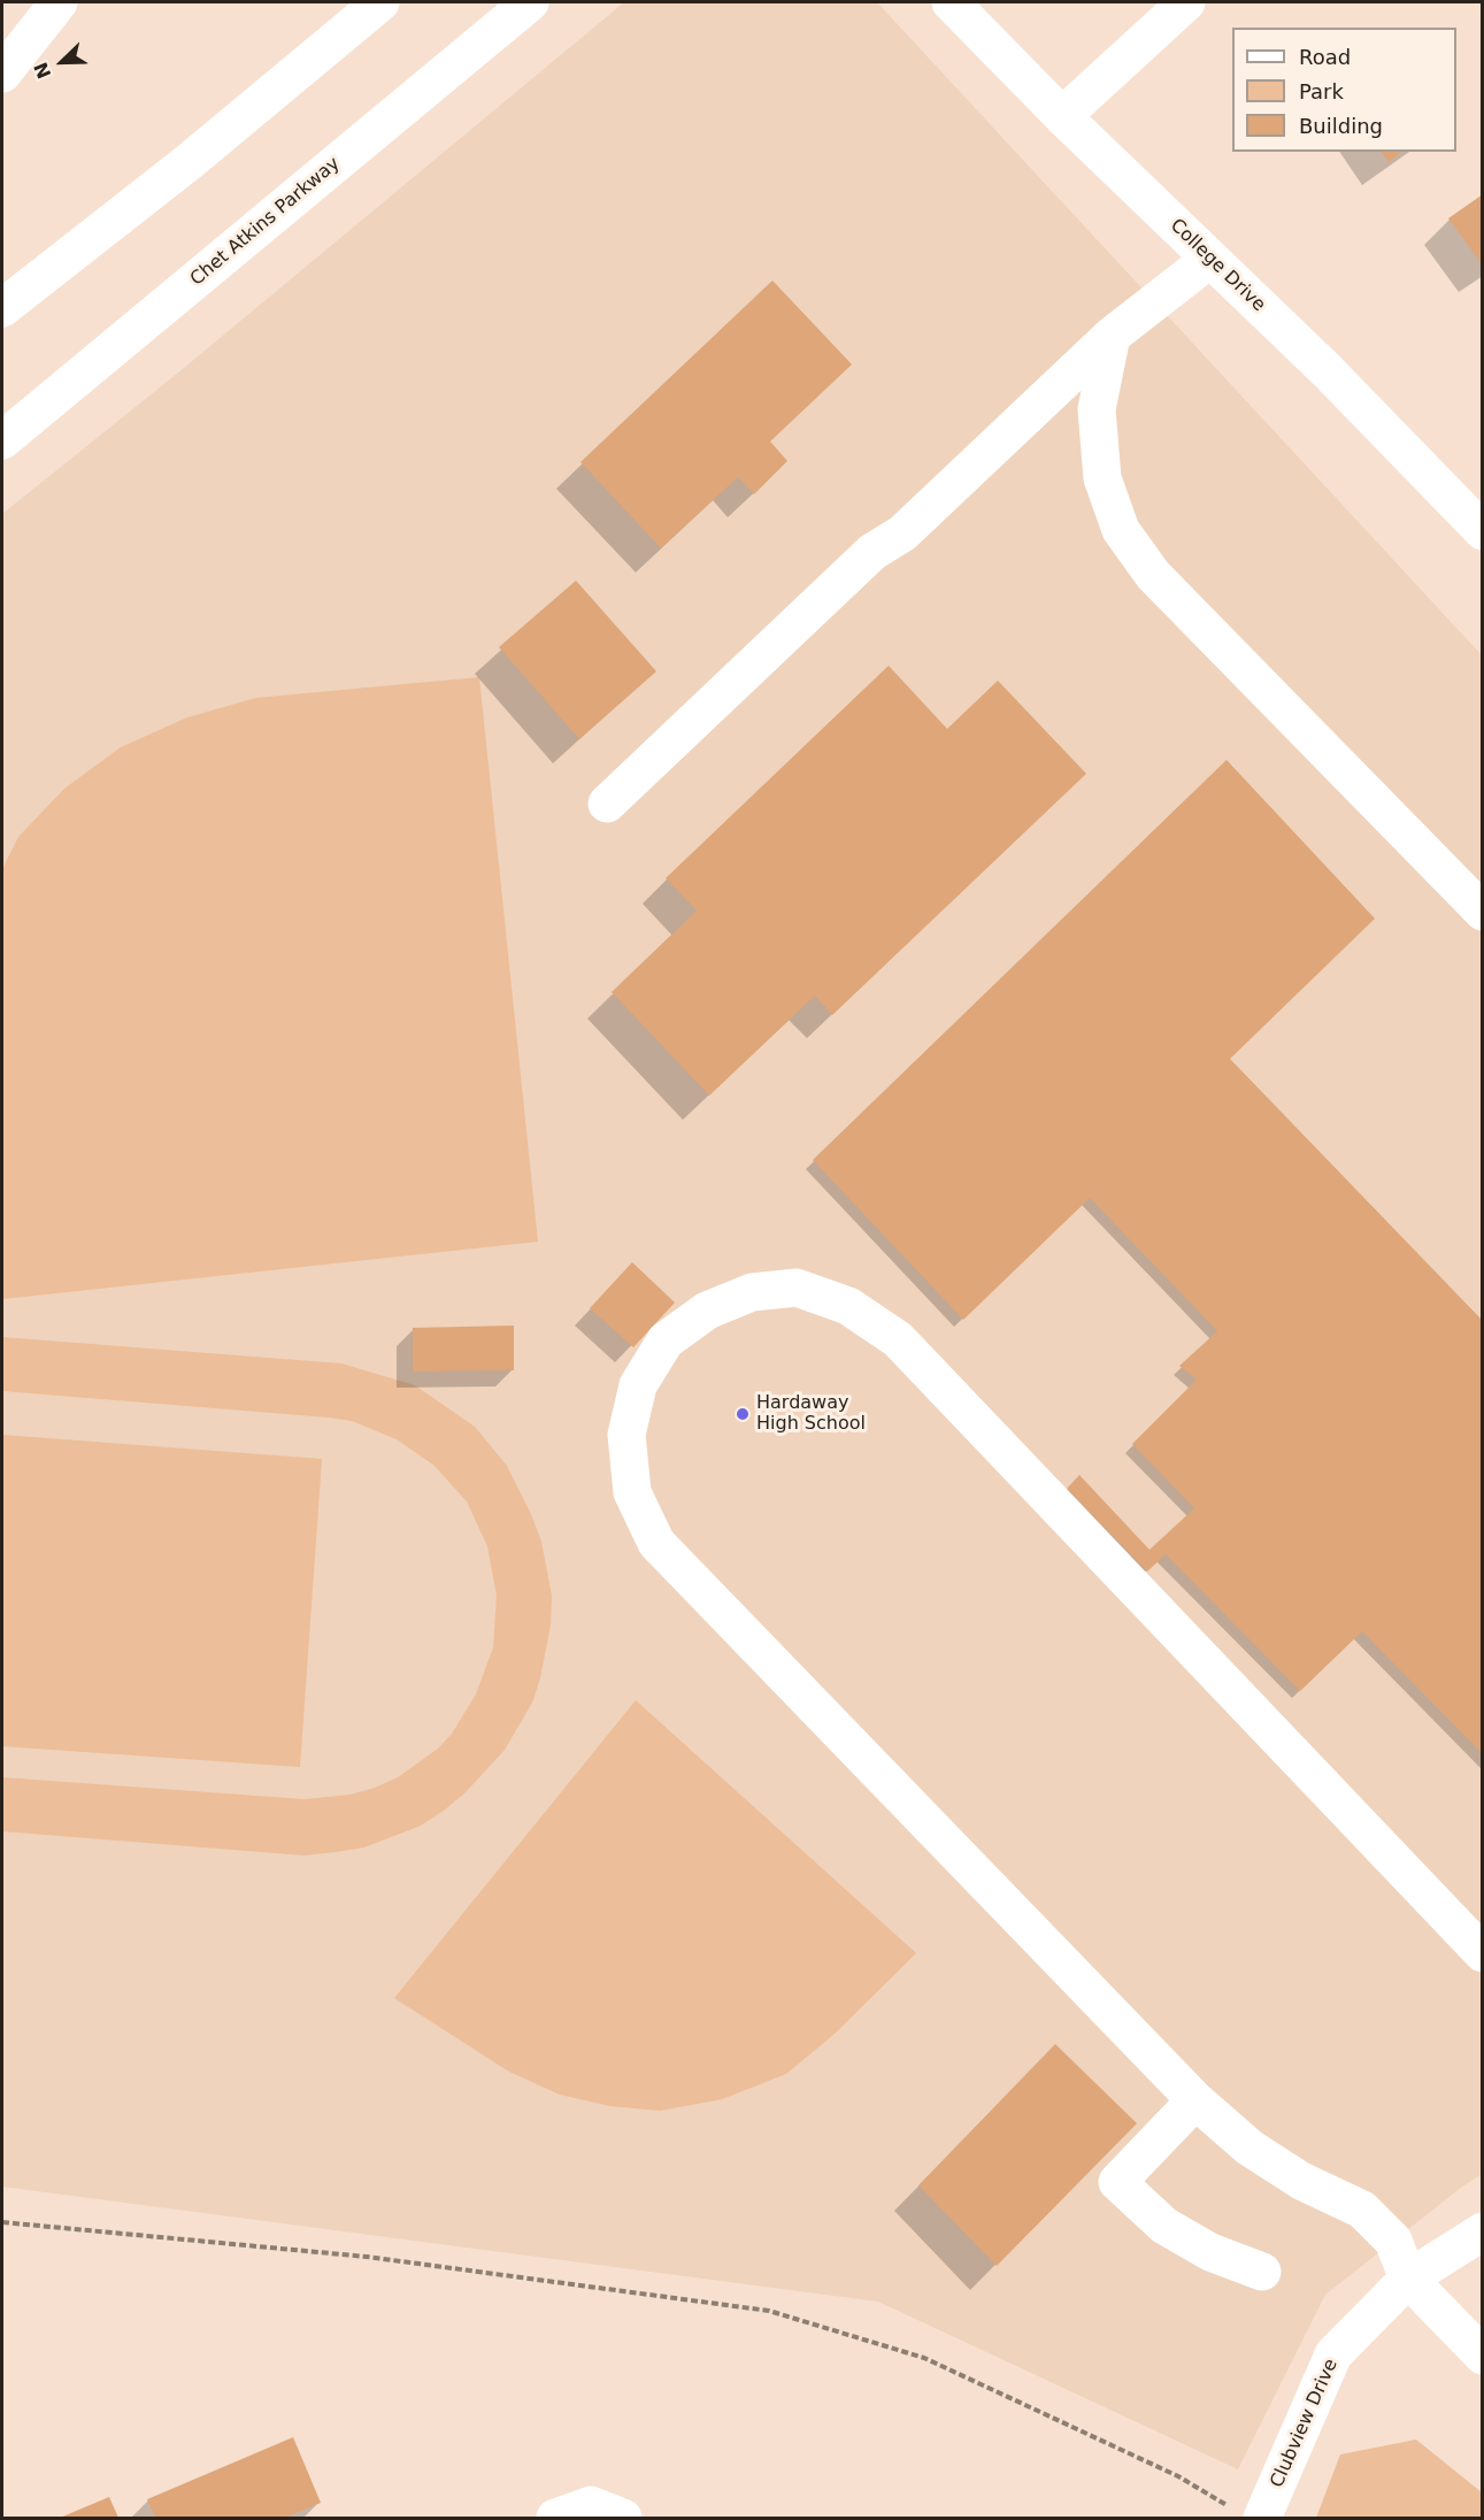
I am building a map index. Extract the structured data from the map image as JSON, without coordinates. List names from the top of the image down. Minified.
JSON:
{"streets":{"main road":["Chet Atkins Parkway","College Drive","Clubview Drive"]},"places":["Hardaway High School"],"legend":["Road","Park","Building"],"north":"bottom left"}
